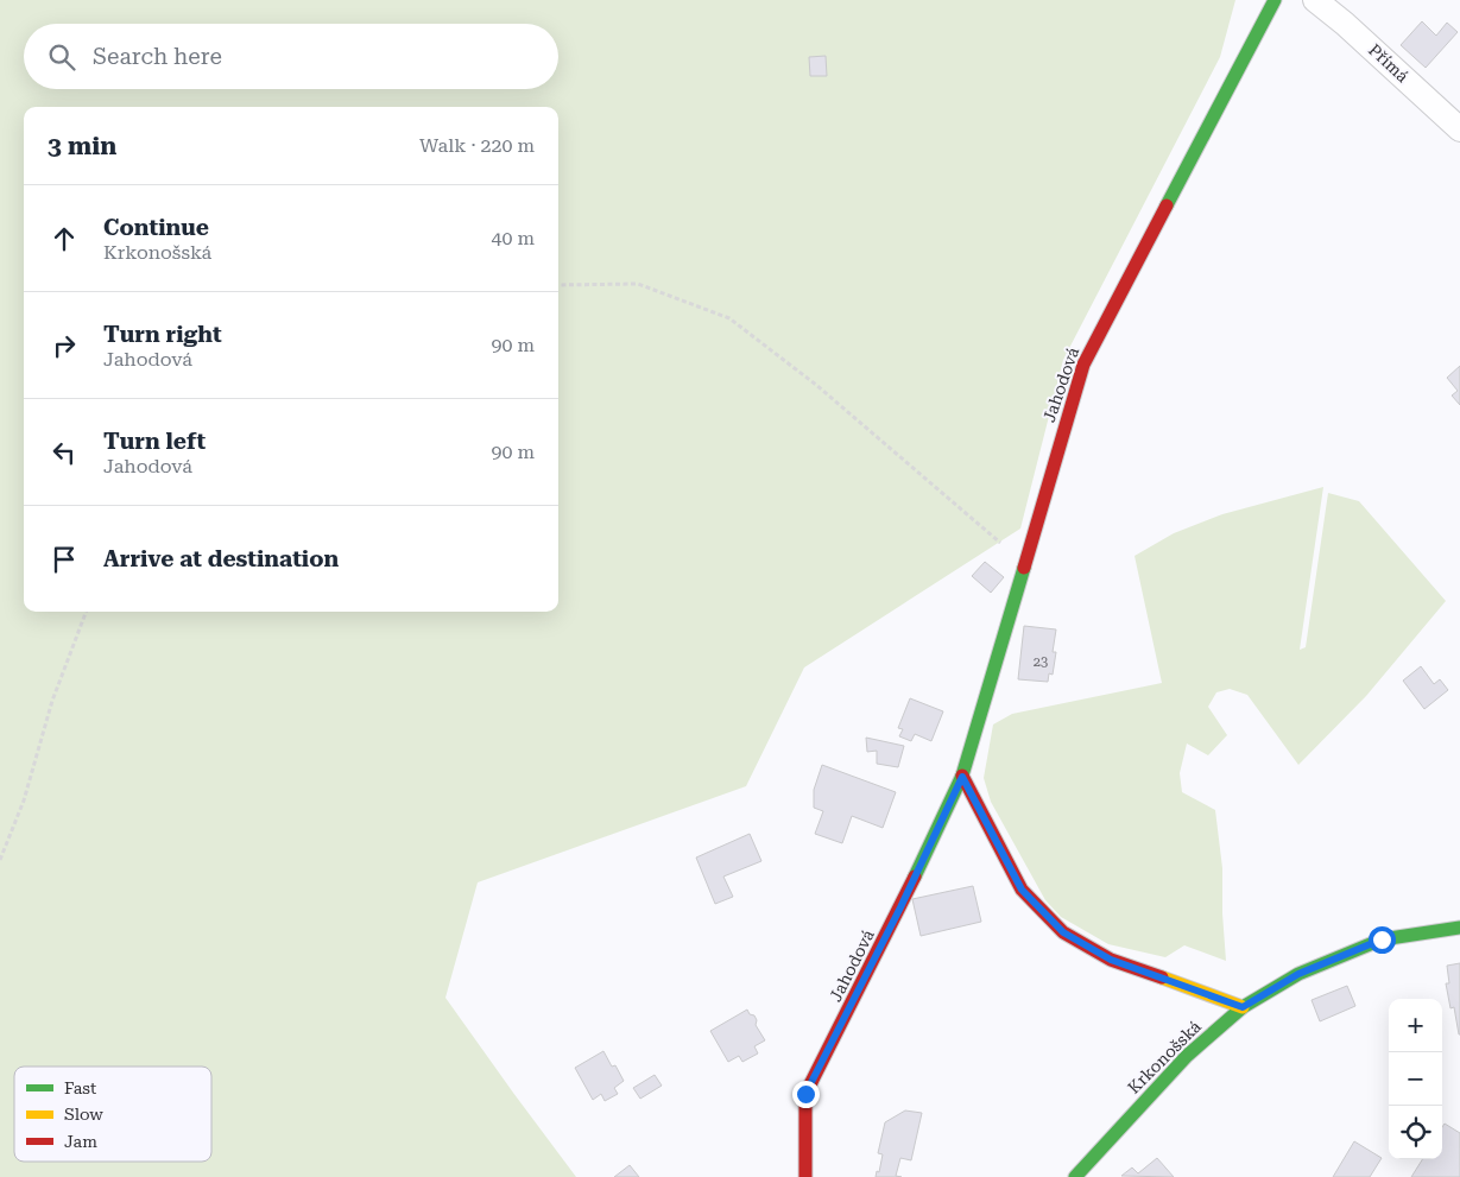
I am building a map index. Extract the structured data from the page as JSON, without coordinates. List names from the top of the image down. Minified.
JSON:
{"streets":{"street":["Přímá","Jahodová","Krkonošská"]},"house_numbers":["23"],"legend":["Fast","Slow","Jam"],"page":{"search":"Search here","heading":["3 min","Walk · 220 m"],"list":[["Continue","Krkonošská","40 m"],["Turn right","Jahodová","90 m"],["Turn left","Jahodová","90 m"],"Arrive at destination"],"map_buttons":["+","−"]}}
